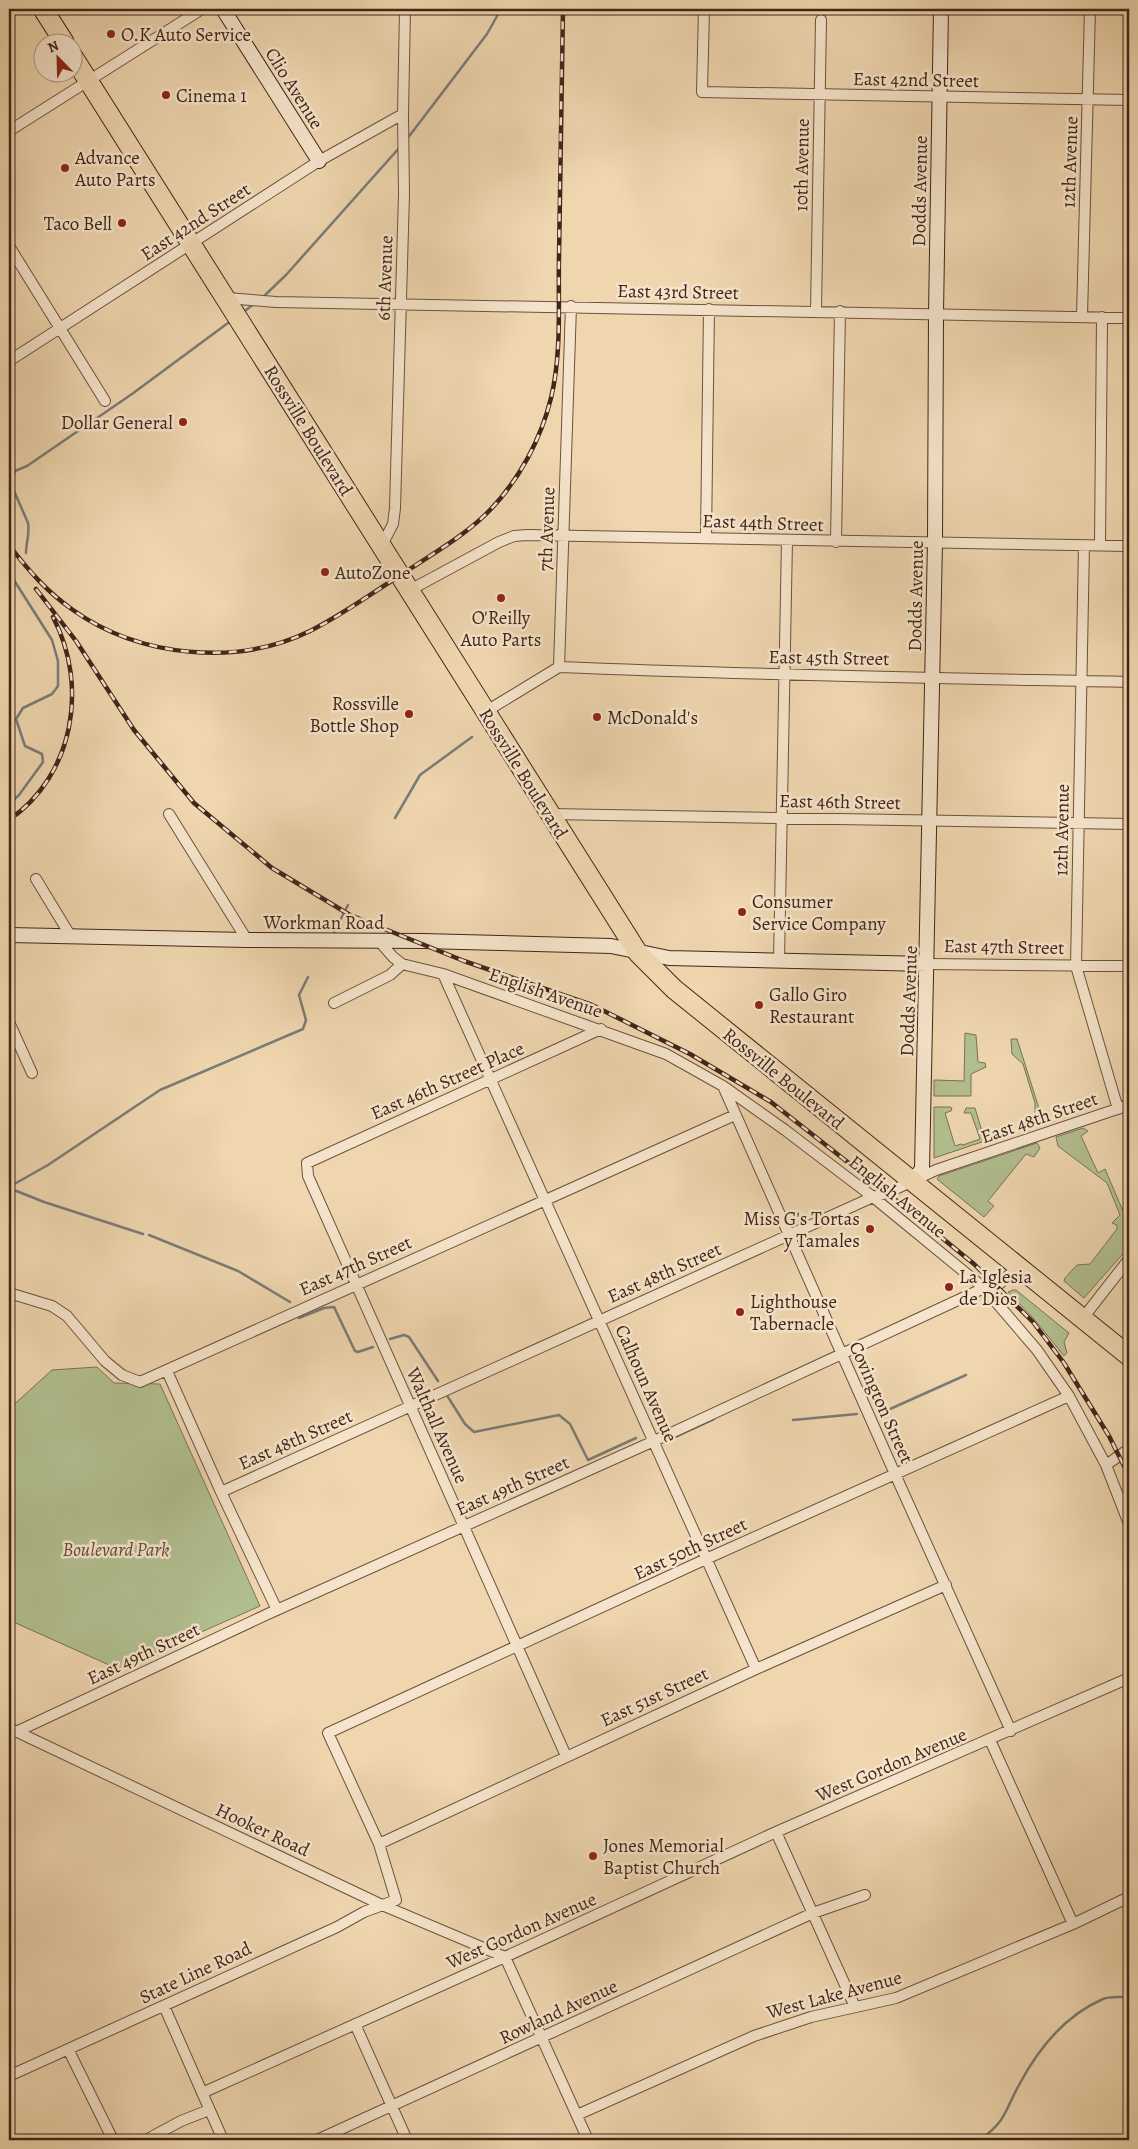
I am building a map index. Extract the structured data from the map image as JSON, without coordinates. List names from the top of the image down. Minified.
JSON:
{"streets":{"highway":["Rossville Boulevard"],"street":["East 42nd Street","Clio Avenue","12th Avenue","10th Avenue","Dodds Avenue","6th Avenue","East 43rd Street","East 44th Street","7th Avenue","East 45th Street","East 46th Street","Workman Road","East 47th Street","English Avenue","East 46th Street Place","East 48th Street","Calhoun Avenue","Covington Street","Walthall Avenue","East 49th Street","East 50th Street","East 51st Street","West Gordon Avenue","Hooker Road","State Line Road","West Lake Avenue","Rowland Avenue"]},"crossings":[["East 42nd Street","Clio Avenue"],["East 42nd Street","12th Avenue"],["East 42nd Street","10th Avenue"],["East 42nd Street","Dodds Avenue"],["East 42nd Street","6th Avenue"],["East 42nd Street","Rossville Boulevard"],["12th Avenue","East 43rd Street"],["12th Avenue","East 44th Street"],["12th Avenue","East 45th Street"],["12th Avenue","East 46th Street"],["12th Avenue","East 47th Street"],["12th Avenue","East 48th Street"],["10th Avenue","East 43rd Street"],["Dodds Avenue","East 43rd Street"],["Dodds Avenue","Rossville Boulevard"],["Dodds Avenue","East 44th Street"],["Dodds Avenue","East 45th Street"],["Dodds Avenue","East 46th Street"],["Dodds Avenue","East 47th Street"],["Dodds Avenue","East 48th Street"],["6th Avenue","East 43rd Street"],["6th Avenue","Rossville Boulevard"],["East 43rd Street","Rossville Boulevard"],["East 43rd Street","7th Avenue"],["Rossville Boulevard","East 44th Street"],["Rossville Boulevard","East 46th Street"],["Rossville Boulevard","Workman Road"],["Rossville Boulevard","East 47th Street"],["Rossville Boulevard","East 48th Street"],["Rossville Boulevard","East 49th Street"],["East 44th Street","7th Avenue"],["7th Avenue","East 45th Street"],["Workman Road","East 47th Street"],["Workman Road","English Avenue"],["East 47th Street","Calhoun Avenue"],["East 47th Street","Covington Street"],["East 47th Street","Walthall Avenue"],["English Avenue","East 46th Street Place"],["English Avenue","East 48th Street"],["English Avenue","Calhoun Avenue"],["English Avenue","Covington Street"],["English Avenue","East 49th Street"],["English Avenue","East 50th Street"],["East 46th Street Place","Calhoun Avenue"],["East 46th Street Place","Walthall Avenue"],["East 48th Street","Calhoun Avenue"],["East 48th Street","Covington Street"],["East 48th Street","Walthall Avenue"],["Calhoun Avenue","East 49th Street"],["Calhoun Avenue","East 50th Street"],["Calhoun Avenue","East 51st Street"],["Covington Street","East 49th Street"],["Covington Street","East 50th Street"],["Covington Street","East 51st Street"],["Covington Street","West Gordon Avenue"],["Walthall Avenue","East 49th Street"],["Walthall Avenue","East 50th Street"],["Walthall Avenue","East 51st Street"],["East 49th Street","Hooker Road"],["East 50th Street","East 51st Street"],["East 50th Street","State Line Road"],["East 51st Street","State Line Road"],["West Gordon Avenue","Hooker Road"],["Hooker Road","State Line Road"]],"parks":["Boulevard Park"],"places":["O.K Auto Service","Cinema 1","Advance Auto Parts","Taco Bell","Dollar General","AutoZone","O'Reilly Auto Parts","Rossville Bottle Shop","McDonald's","Consumer Service Company","Gallo Giro Restaurant","Miss G's Tortas y Tamales","La Iglesia de Dios","Lighthouse Tabernacle","Jones Memorial Baptist Church"],"north":"top left"}
